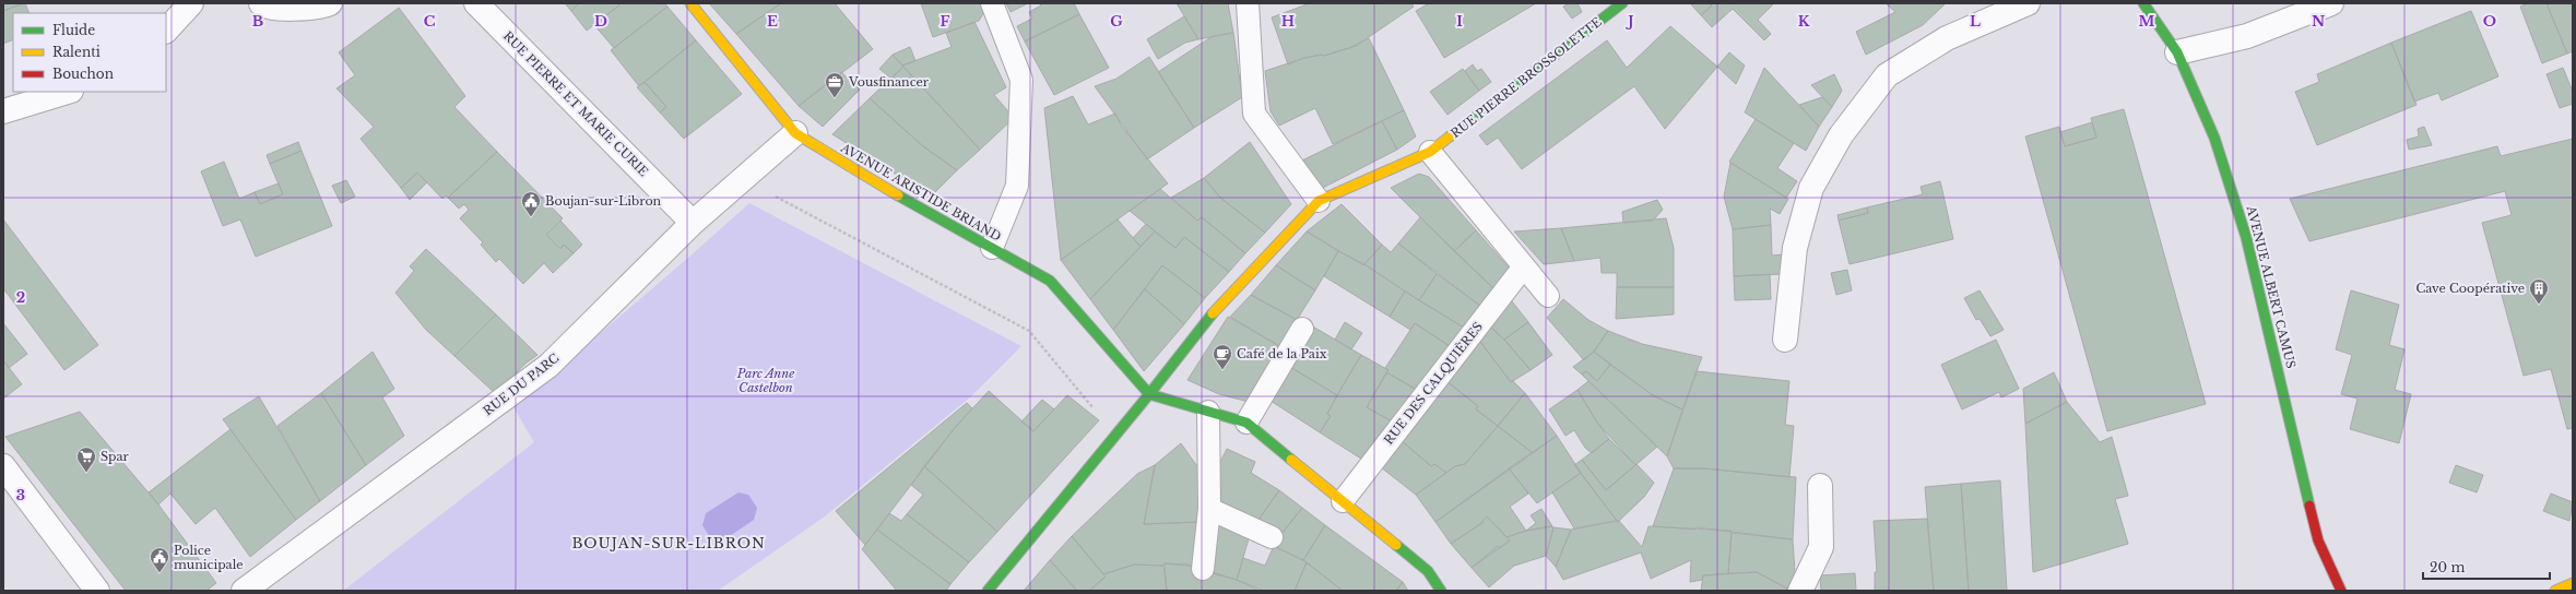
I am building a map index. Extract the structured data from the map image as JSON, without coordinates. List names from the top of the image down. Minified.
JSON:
{"streets":{"street":["RUE PIERRE BROSSOLETTE","RUE PIERRE ET MARIE CURIE","AVENUE ARISTIDE BRIAND","AVENUE ALBERT CAMUS","RUE DU PARC"],"lane":["RUE DES CALQUIÈRES"]},"crossings":[["RUE PIERRE BROSSOLETTE","AVENUE ARISTIDE BRIAND"],["RUE PIERRE ET MARIE CURIE","RUE DU PARC"],["AVENUE ARISTIDE BRIAND","RUE DU PARC"]],"districts":["BOUJAN-SUR-LIBRON"],"parks":["Parc Anne Castelbon"],"places":{"office":["Vousfinancer"],"public building":["Boujan-sur-Libron","Police municipale"],"building":["Cave Coopérative"],"cafe":["Café de la Paix"],"supermarket":["Spar"]},"legend":["Fluide","Ralenti","Bouchon"],"scale_bar":"20 m","grid":{"columns":["B","C","D","E","F","G","H","I","J","K","L","M","N","O"],"rows":["2","3"]}}
